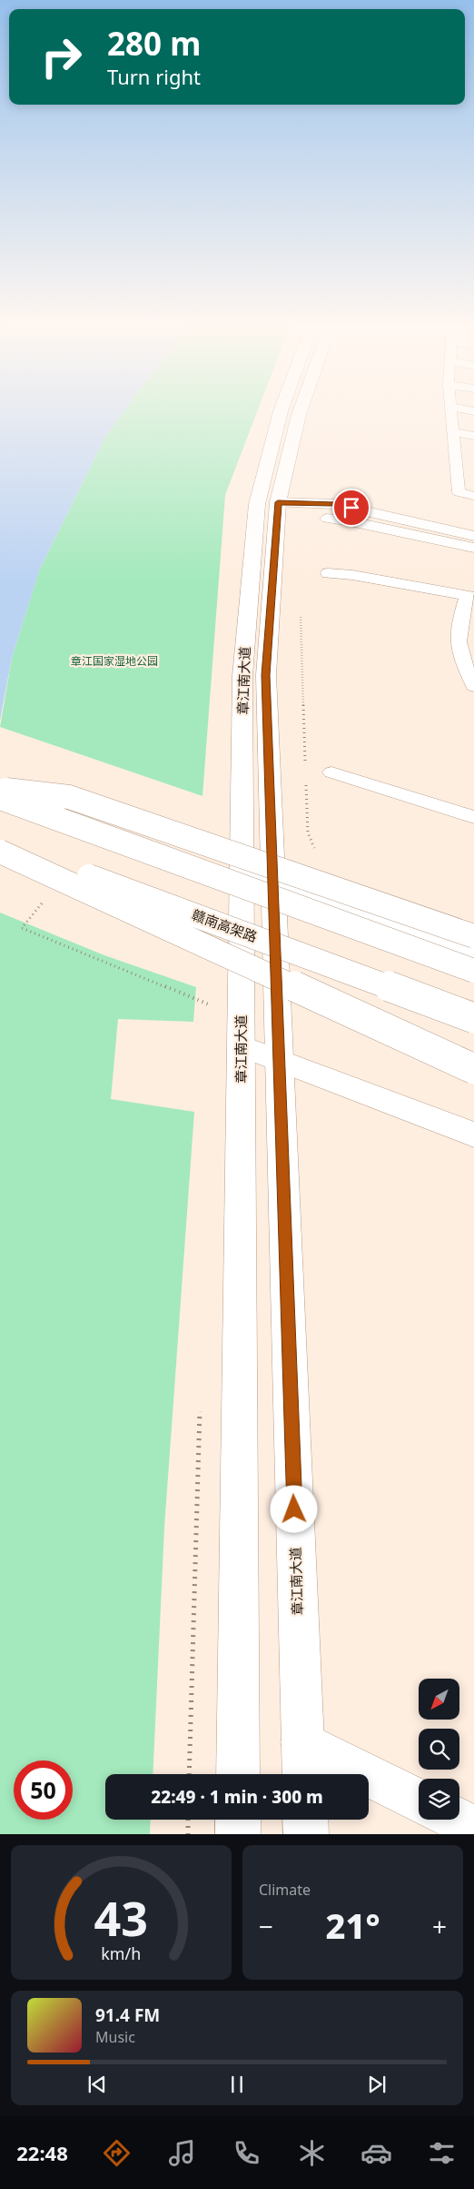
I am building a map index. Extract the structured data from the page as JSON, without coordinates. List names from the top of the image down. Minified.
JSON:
{"streets":{"main road":["章江南大道","赣南高架路"]},"parks":["章江国家湿地公园"],"north":"bottom left","page":{"turn":["280 m","Turn right"],"limit":"50","trip":"22:49 · 1 min · 300 m","tile":"Climate","heat":["−","21°","+"],"song":["91.4 FM","Music"],"tabs":"22:48","gauge":["43","km/h"]}}
